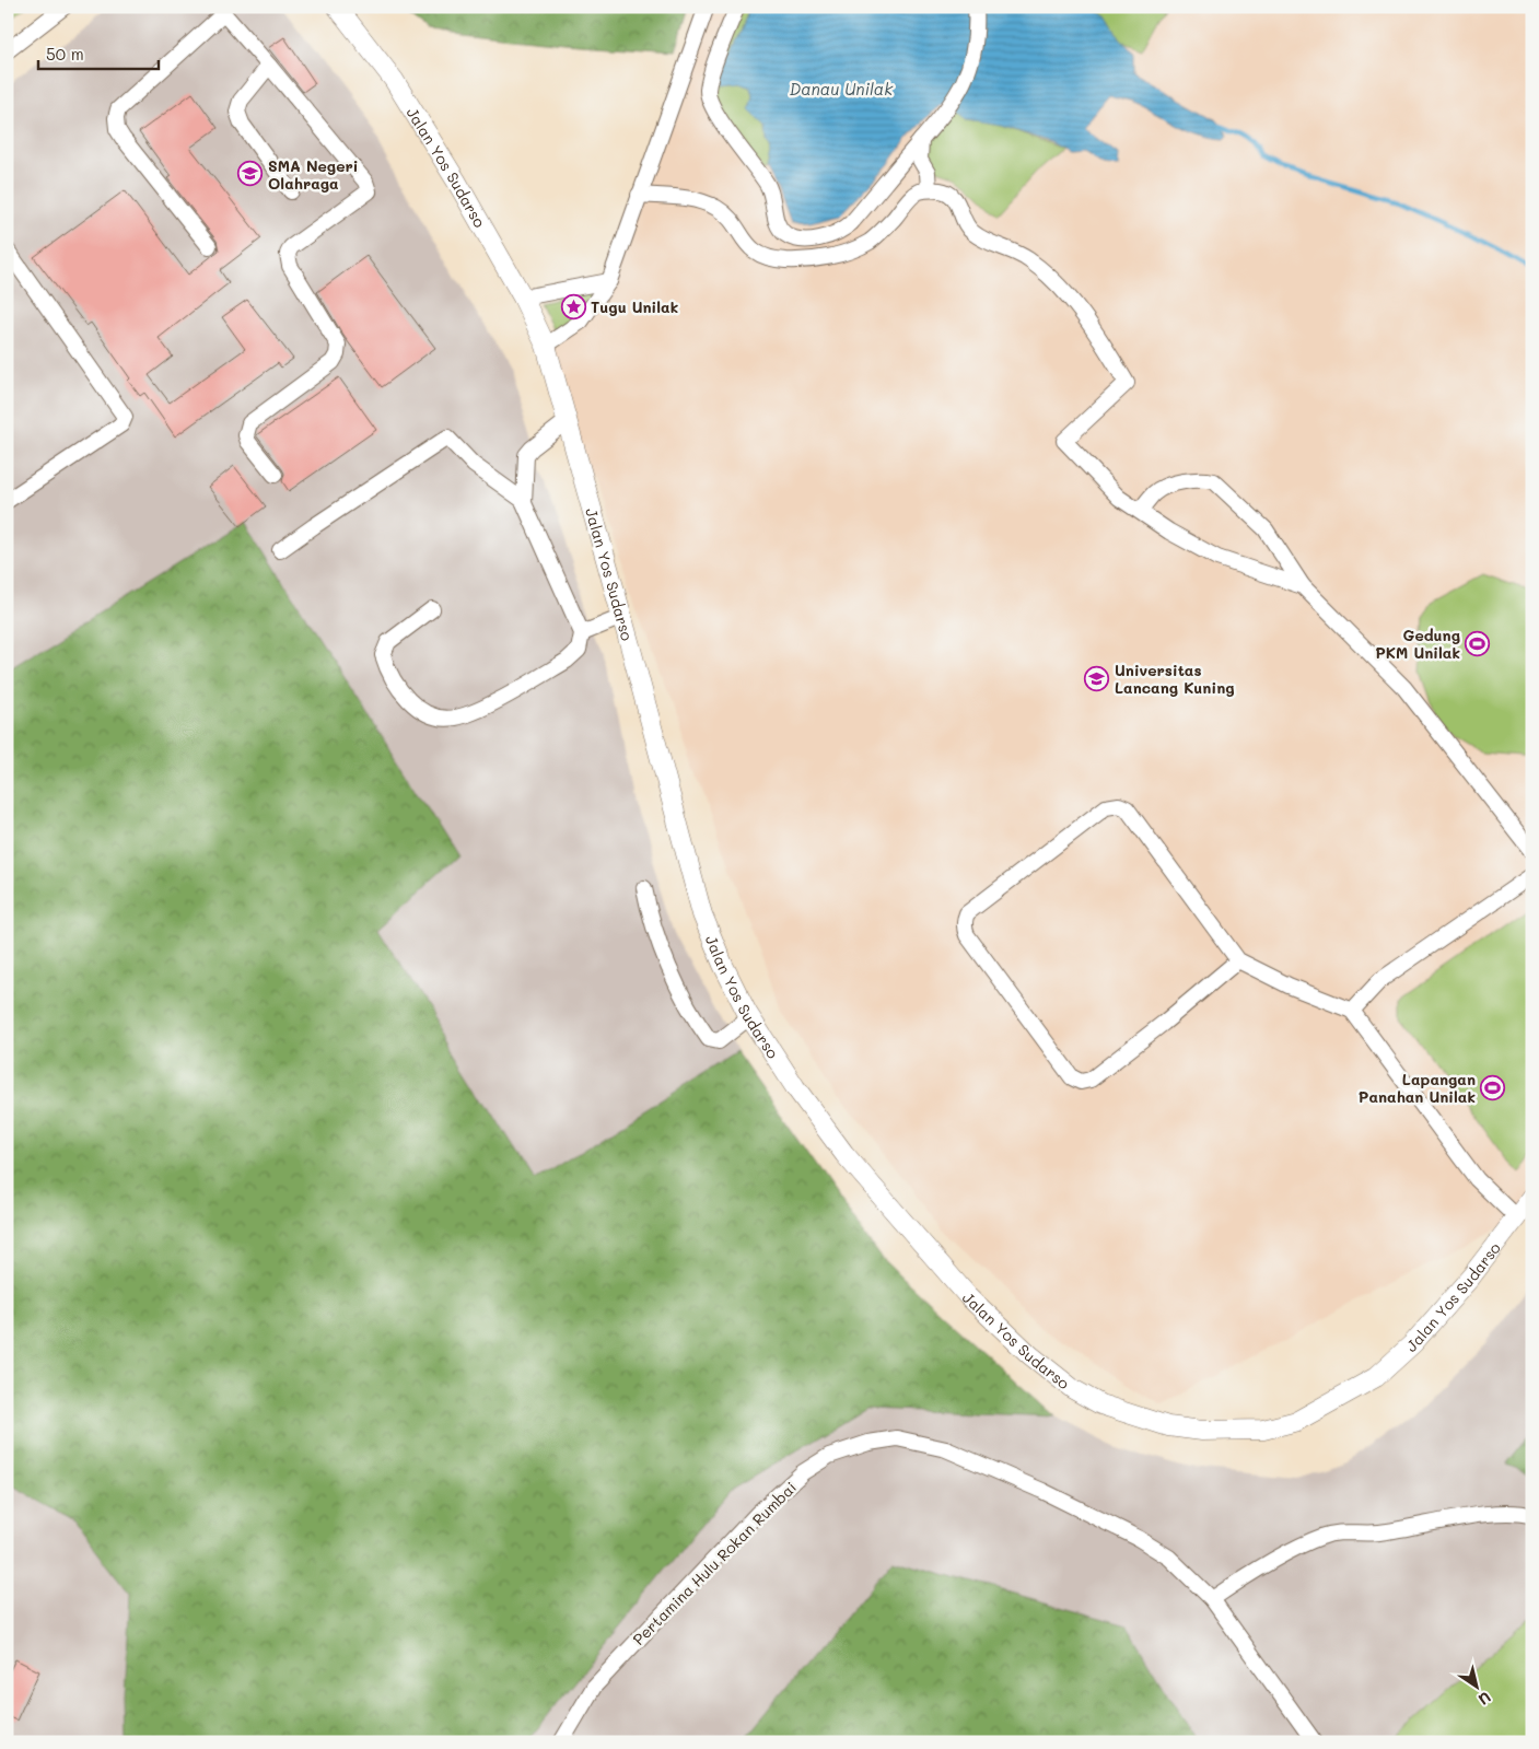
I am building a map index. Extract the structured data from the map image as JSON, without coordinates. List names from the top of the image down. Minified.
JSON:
{"streets":{"main road":["Jalan Yos Sudarso"],"street":["Pertamina Hulu Rokan Rumbai"]},"water":["Danau Unilak"],"places":{"school or university":["SMA Negeri Olahraga","Universitas Lancang Kuning"],"place":["Tugu Unilak"],"sports":["Gedung PKM Unilak","Lapangan Panahan Unilak"]},"scale_bar":"50 m","north":"bottom right"}
